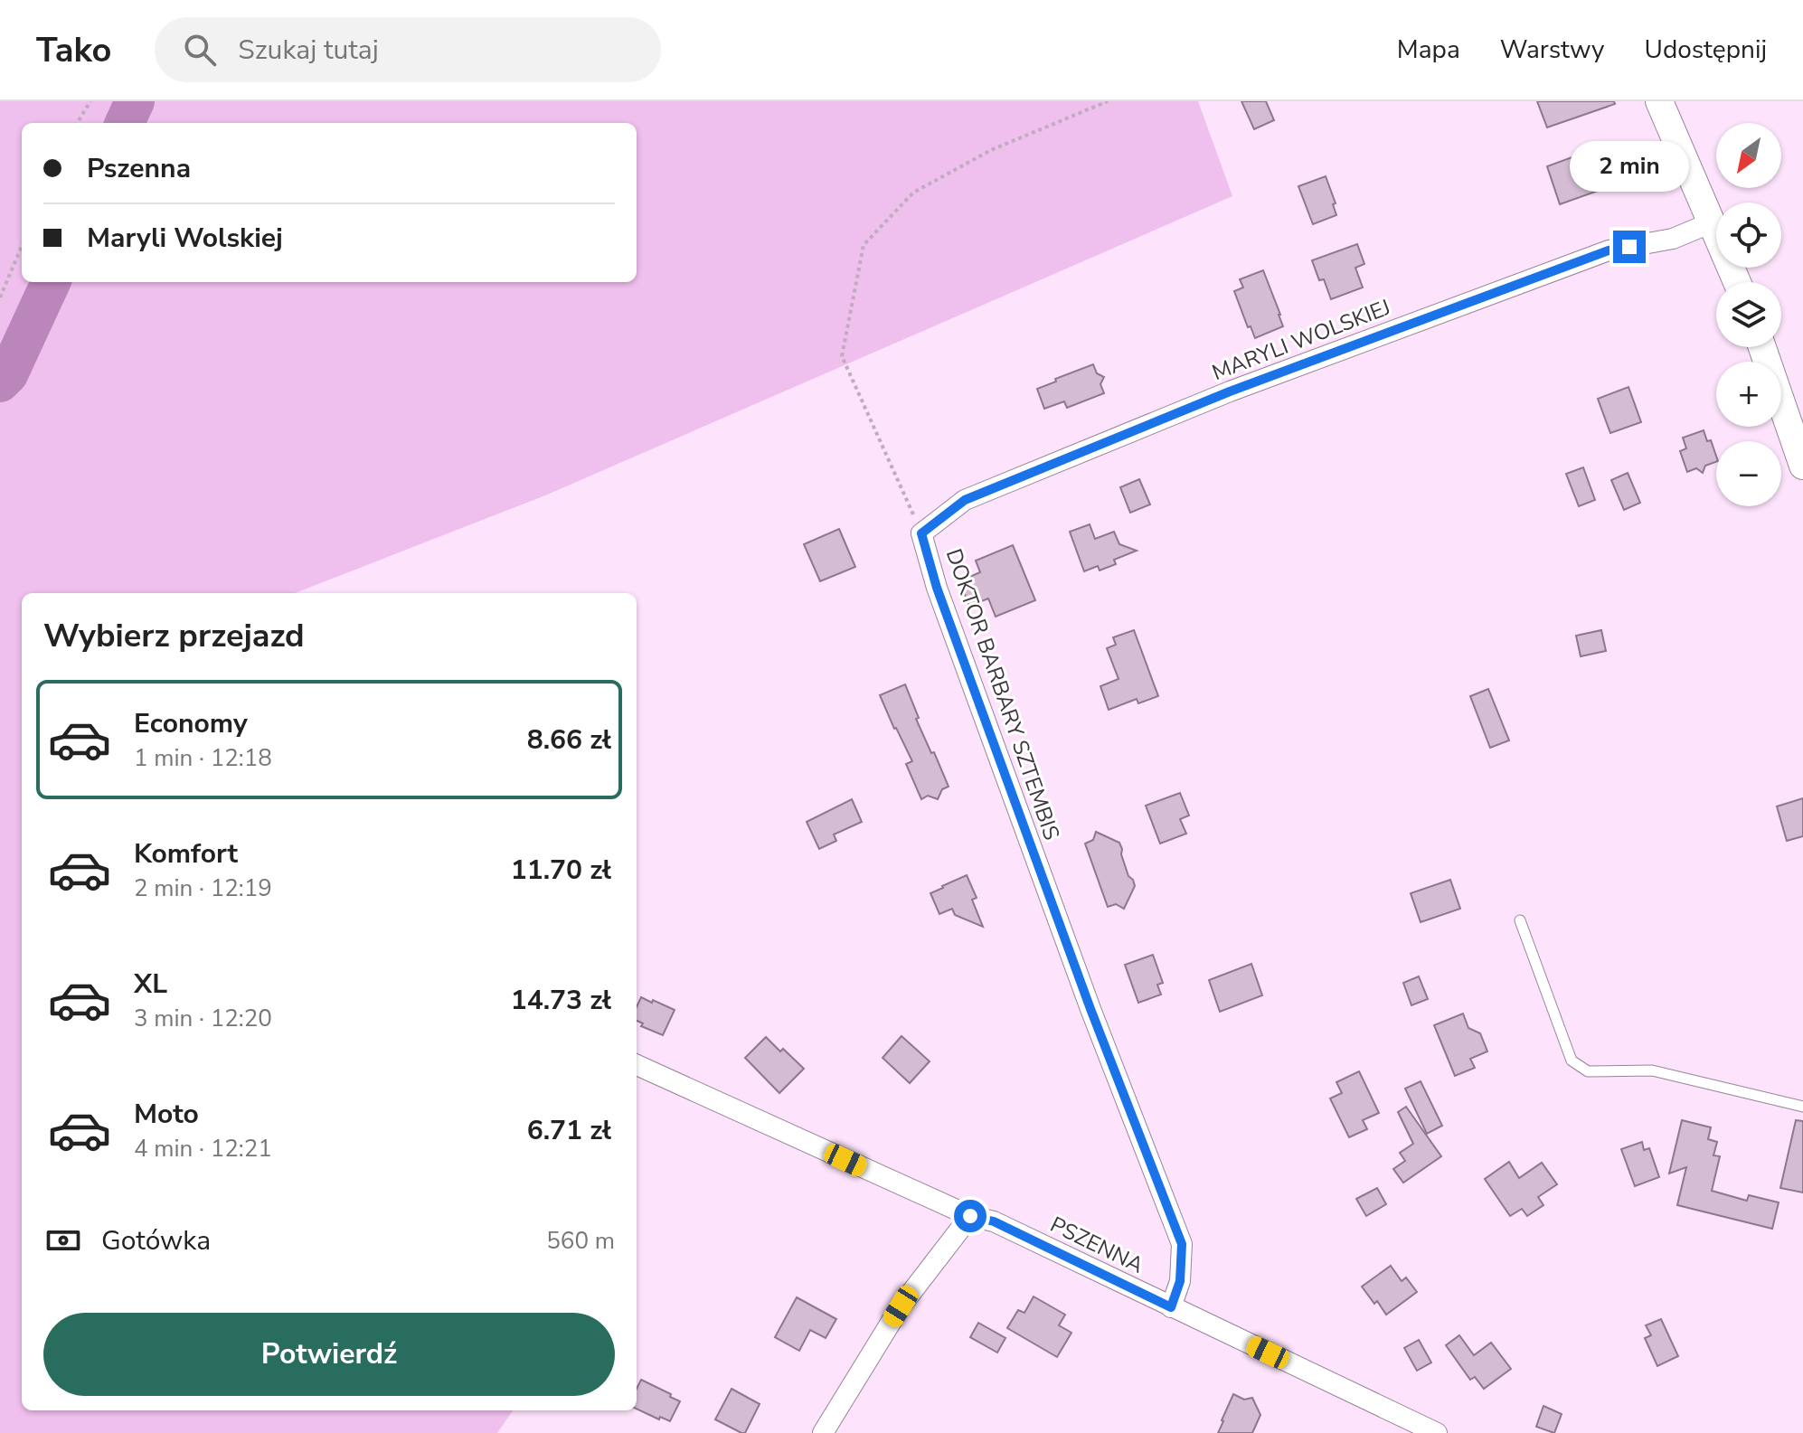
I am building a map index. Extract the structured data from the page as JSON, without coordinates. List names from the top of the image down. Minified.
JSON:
{"streets":{"street":["MARYLI WOLSKIEJ","DOKTOR BARBARY SZTEMBIS","PSZENNA"]},"crossings":[["MARYLI WOLSKIEJ","DOKTOR BARBARY SZTEMBIS"],["DOKTOR BARBARY SZTEMBIS","PSZENNA"]],"north":"bottom left","page":{"header":"Tako","search":"Szukaj tutaj","nav":["Mapa","Warstwy","Udostępnij"],"map_buttons":["+","−"],"banner":["Pszenna","Maryli Wolskiej"],"bubble":"2 min","heading":"Wybierz przejazd","list":[{"name":"Economy","note":"1 min · 12:18","value":"8.66 zł"},{"name":"Komfort","note":"2 min · 12:19","value":"11.70 zł"},{"name":"XL","note":"3 min · 12:20","value":"14.73 zł"},{"name":"Moto","note":"4 min · 12:21","value":"6.71 zł"}],"pay":["Gotówka","560 m"],"buttons":"Potwierdź"}}
